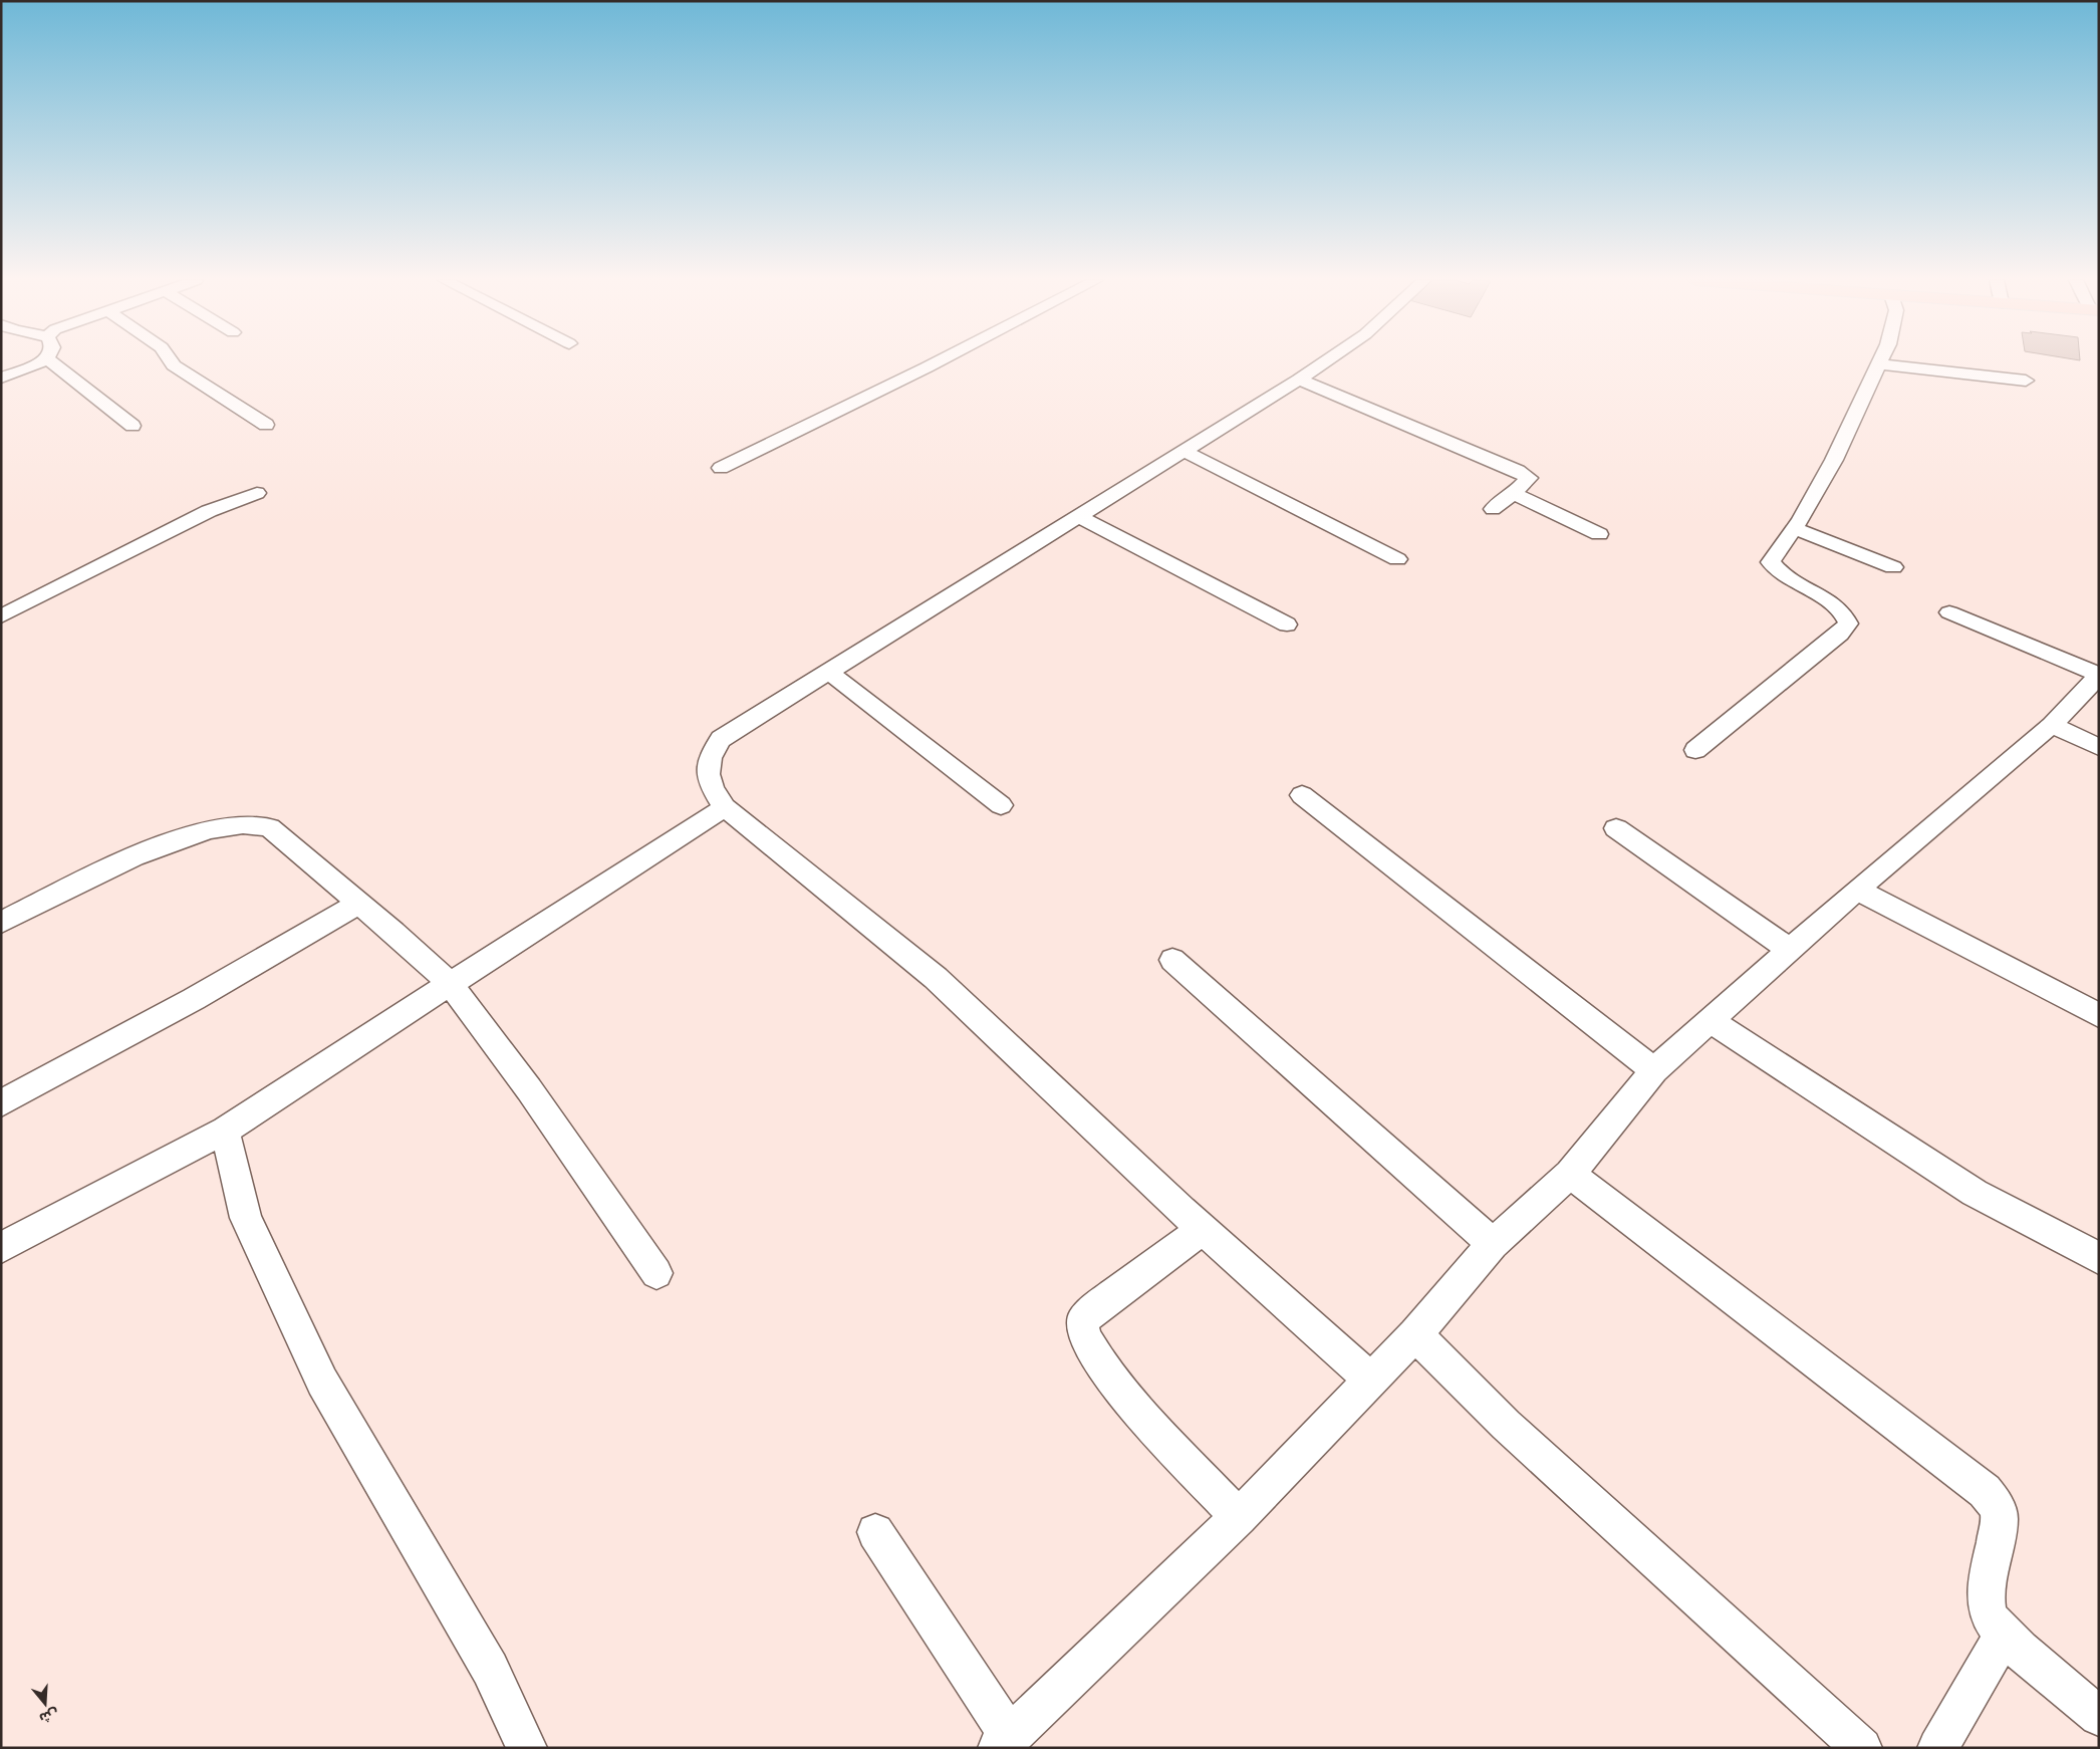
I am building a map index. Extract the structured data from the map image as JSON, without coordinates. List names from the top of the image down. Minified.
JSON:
{"north":"bottom"}
